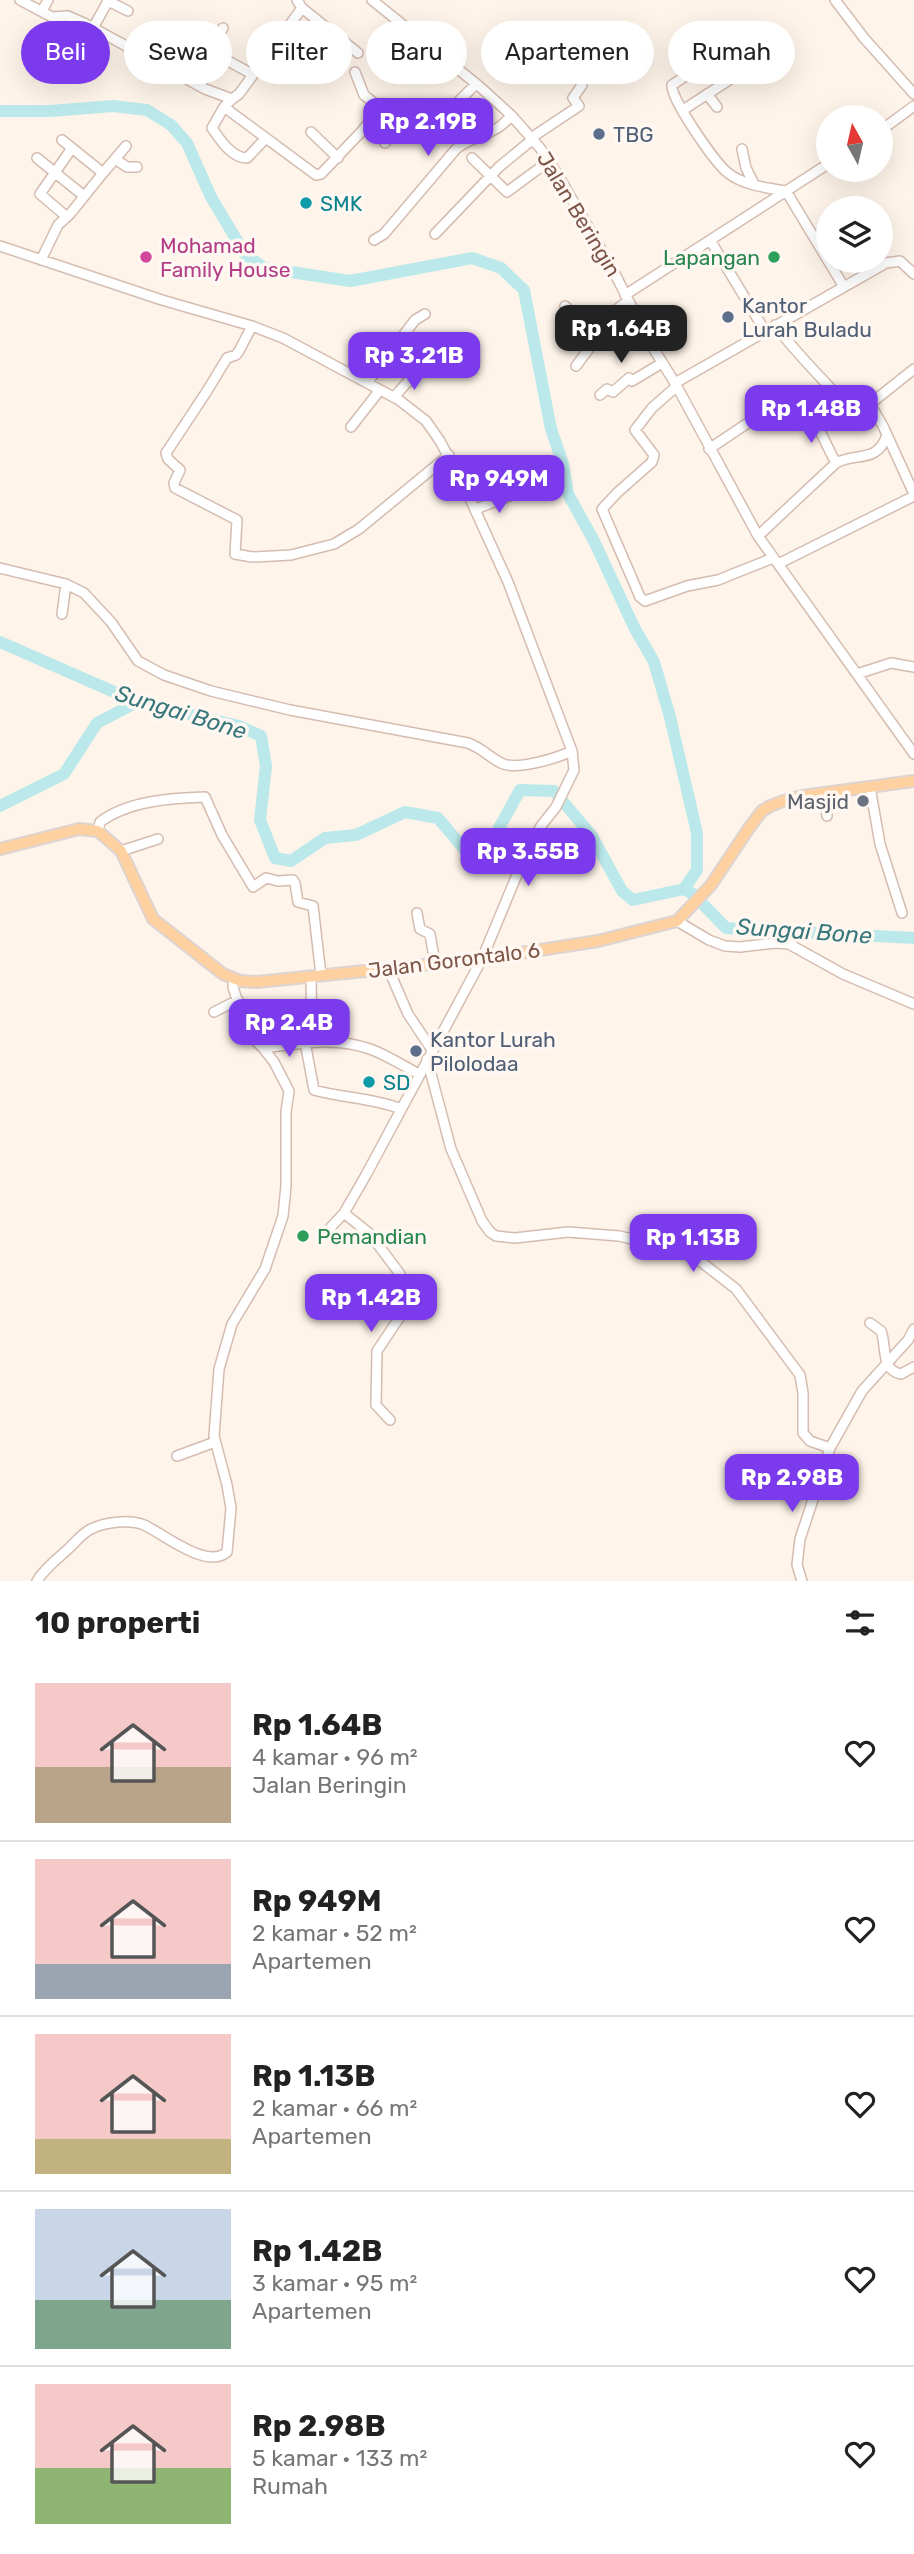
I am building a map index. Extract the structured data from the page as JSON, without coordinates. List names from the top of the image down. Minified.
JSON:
{"streets":{"main road":["Jalan Gorontalo 6"],"street":["Jalan Beringin"]},"water":["Sungai Bone"],"places":["TBG","SMK","Mohamad Family House","Lapangan","Kantor Lurah Buladu","Masjid","Kantor Lurah Pilolodaa","SD","Pemandian"],"north":"top","page":{"chip":["Beli","Sewa","Filter","Baru","Apartemen","Rumah"],"price":["Rp 2.19B","Rp 1.64B","Rp 3.21B","Rp 1.48B","Rp 949M","Rp 3.55B","Rp 2.4B","Rp 1.13B","Rp 1.42B","Rp 2.98B"],"heading":"10 properti","list":[{"name":"Rp 1.64B","note":"4 kamar · 96 m² · Jalan Beringin"},{"name":"Rp 949M","note":"2 kamar · 52 m² · Apartemen"},{"name":"Rp 1.13B","note":"2 kamar · 66 m² · Apartemen"},{"name":"Rp 1.42B","note":"3 kamar · 95 m² · Apartemen"},{"name":"Rp 2.98B","note":"5 kamar · 133 m² · Rumah"}]}}
